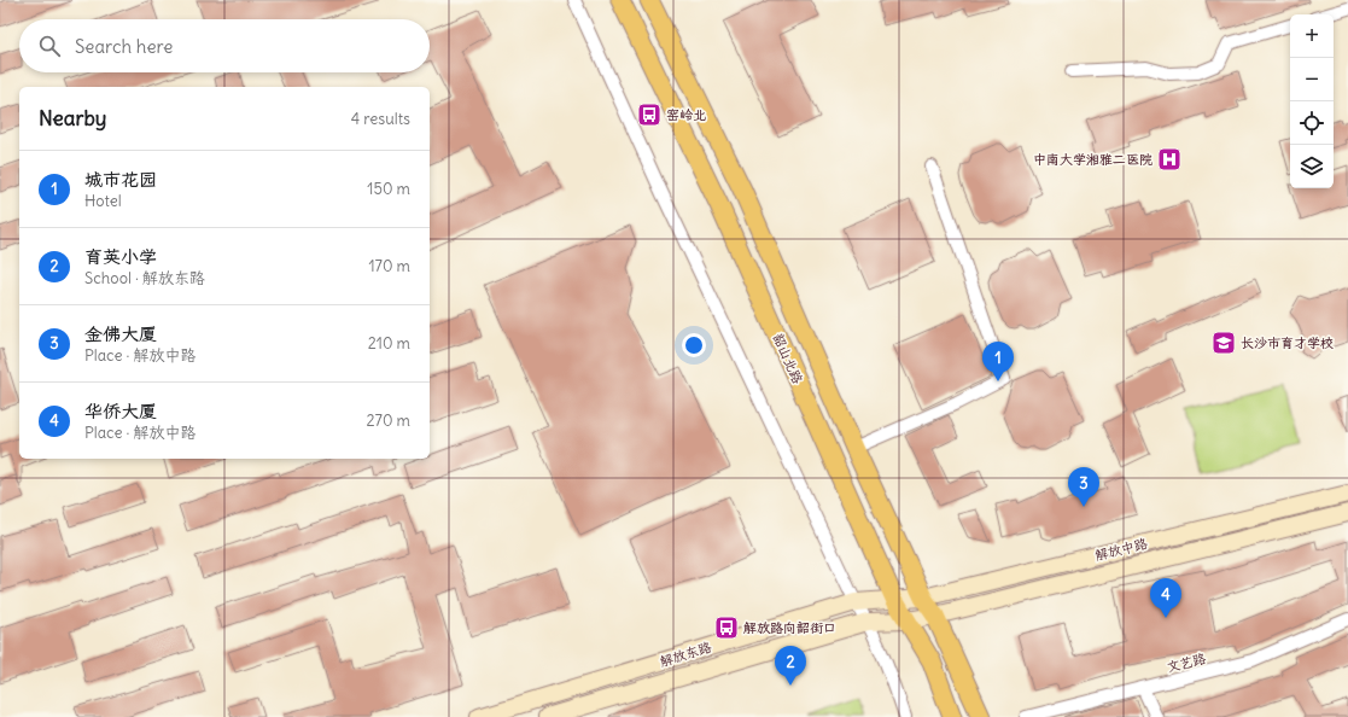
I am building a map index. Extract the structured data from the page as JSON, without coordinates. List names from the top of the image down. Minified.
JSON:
{"streets":{"main road":["韶山北路","解放中路","解放东路"],"street":["文艺路"]},"crossings":[["韶山北路","解放中路"],["韶山北路","解放东路"],["解放中路","解放东路"]],"places":{"bus stop":["窑岭北","解放路向韶街口"],"hospital":["中南大学湘雅二医院"],"school or university":["长沙市育才学校"]},"page":{"map_buttons":["+","−"],"search":"Search here","heading":["Nearby","4 results"],"list":[{"mark":"1","name":"城市花园","note":"Hotel","value":"150 m"},{"mark":"2","name":"育英小学","note":"School · 解放东路","value":"170 m"},{"mark":"3","name":"金佛大厦","note":"Place · 解放中路","value":"210 m"},{"mark":"4","name":"华侨大厦","note":"Place · 解放中路","value":"270 m"}],"pins":["1","3","4","2"]}}
